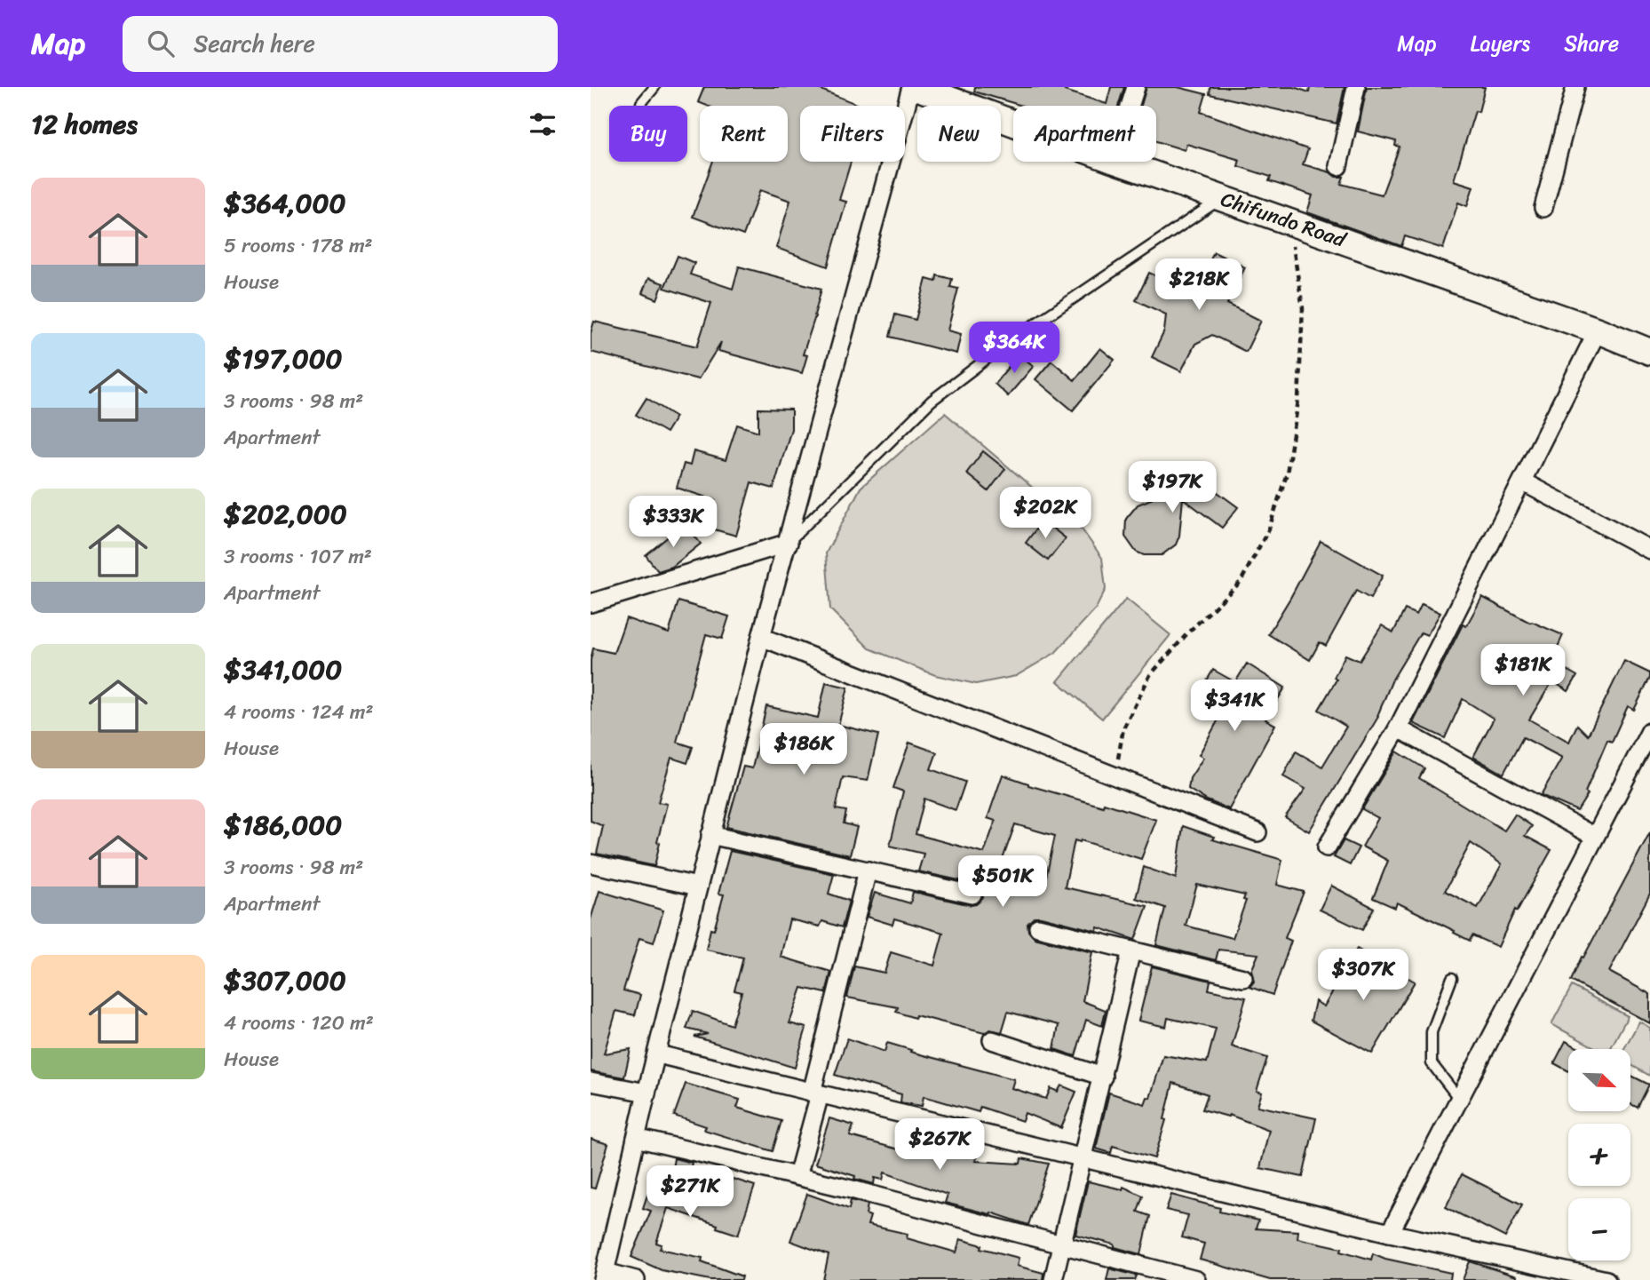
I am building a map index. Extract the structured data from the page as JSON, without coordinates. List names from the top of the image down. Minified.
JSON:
{"streets":{"street":["Chifundo Road"]},"north":"bottom right","page":{"header":"Map","search":"Search here","nav":["Map","Layers","Share"],"heading":"12 homes","chip":["Buy","Rent","Filters","New","Apartment"],"list":[{"name":"$364,000","note":"5 rooms · 178 m² · House"},{"name":"$197,000","note":"3 rooms · 98 m² · Apartment"},{"name":"$202,000","note":"3 rooms · 107 m² · Apartment"},{"name":"$341,000","note":"4 rooms · 124 m² · House"},{"name":"$186,000","note":"3 rooms · 98 m² · Apartment"},{"name":"$307,000","note":"4 rooms · 120 m² · House"}],"price":["$218K","$364K","$197K","$202K","$333K","$181K","$341K","$186K","$501K","$307K","$267K","$271K"],"map_buttons":["+","−"]}}
